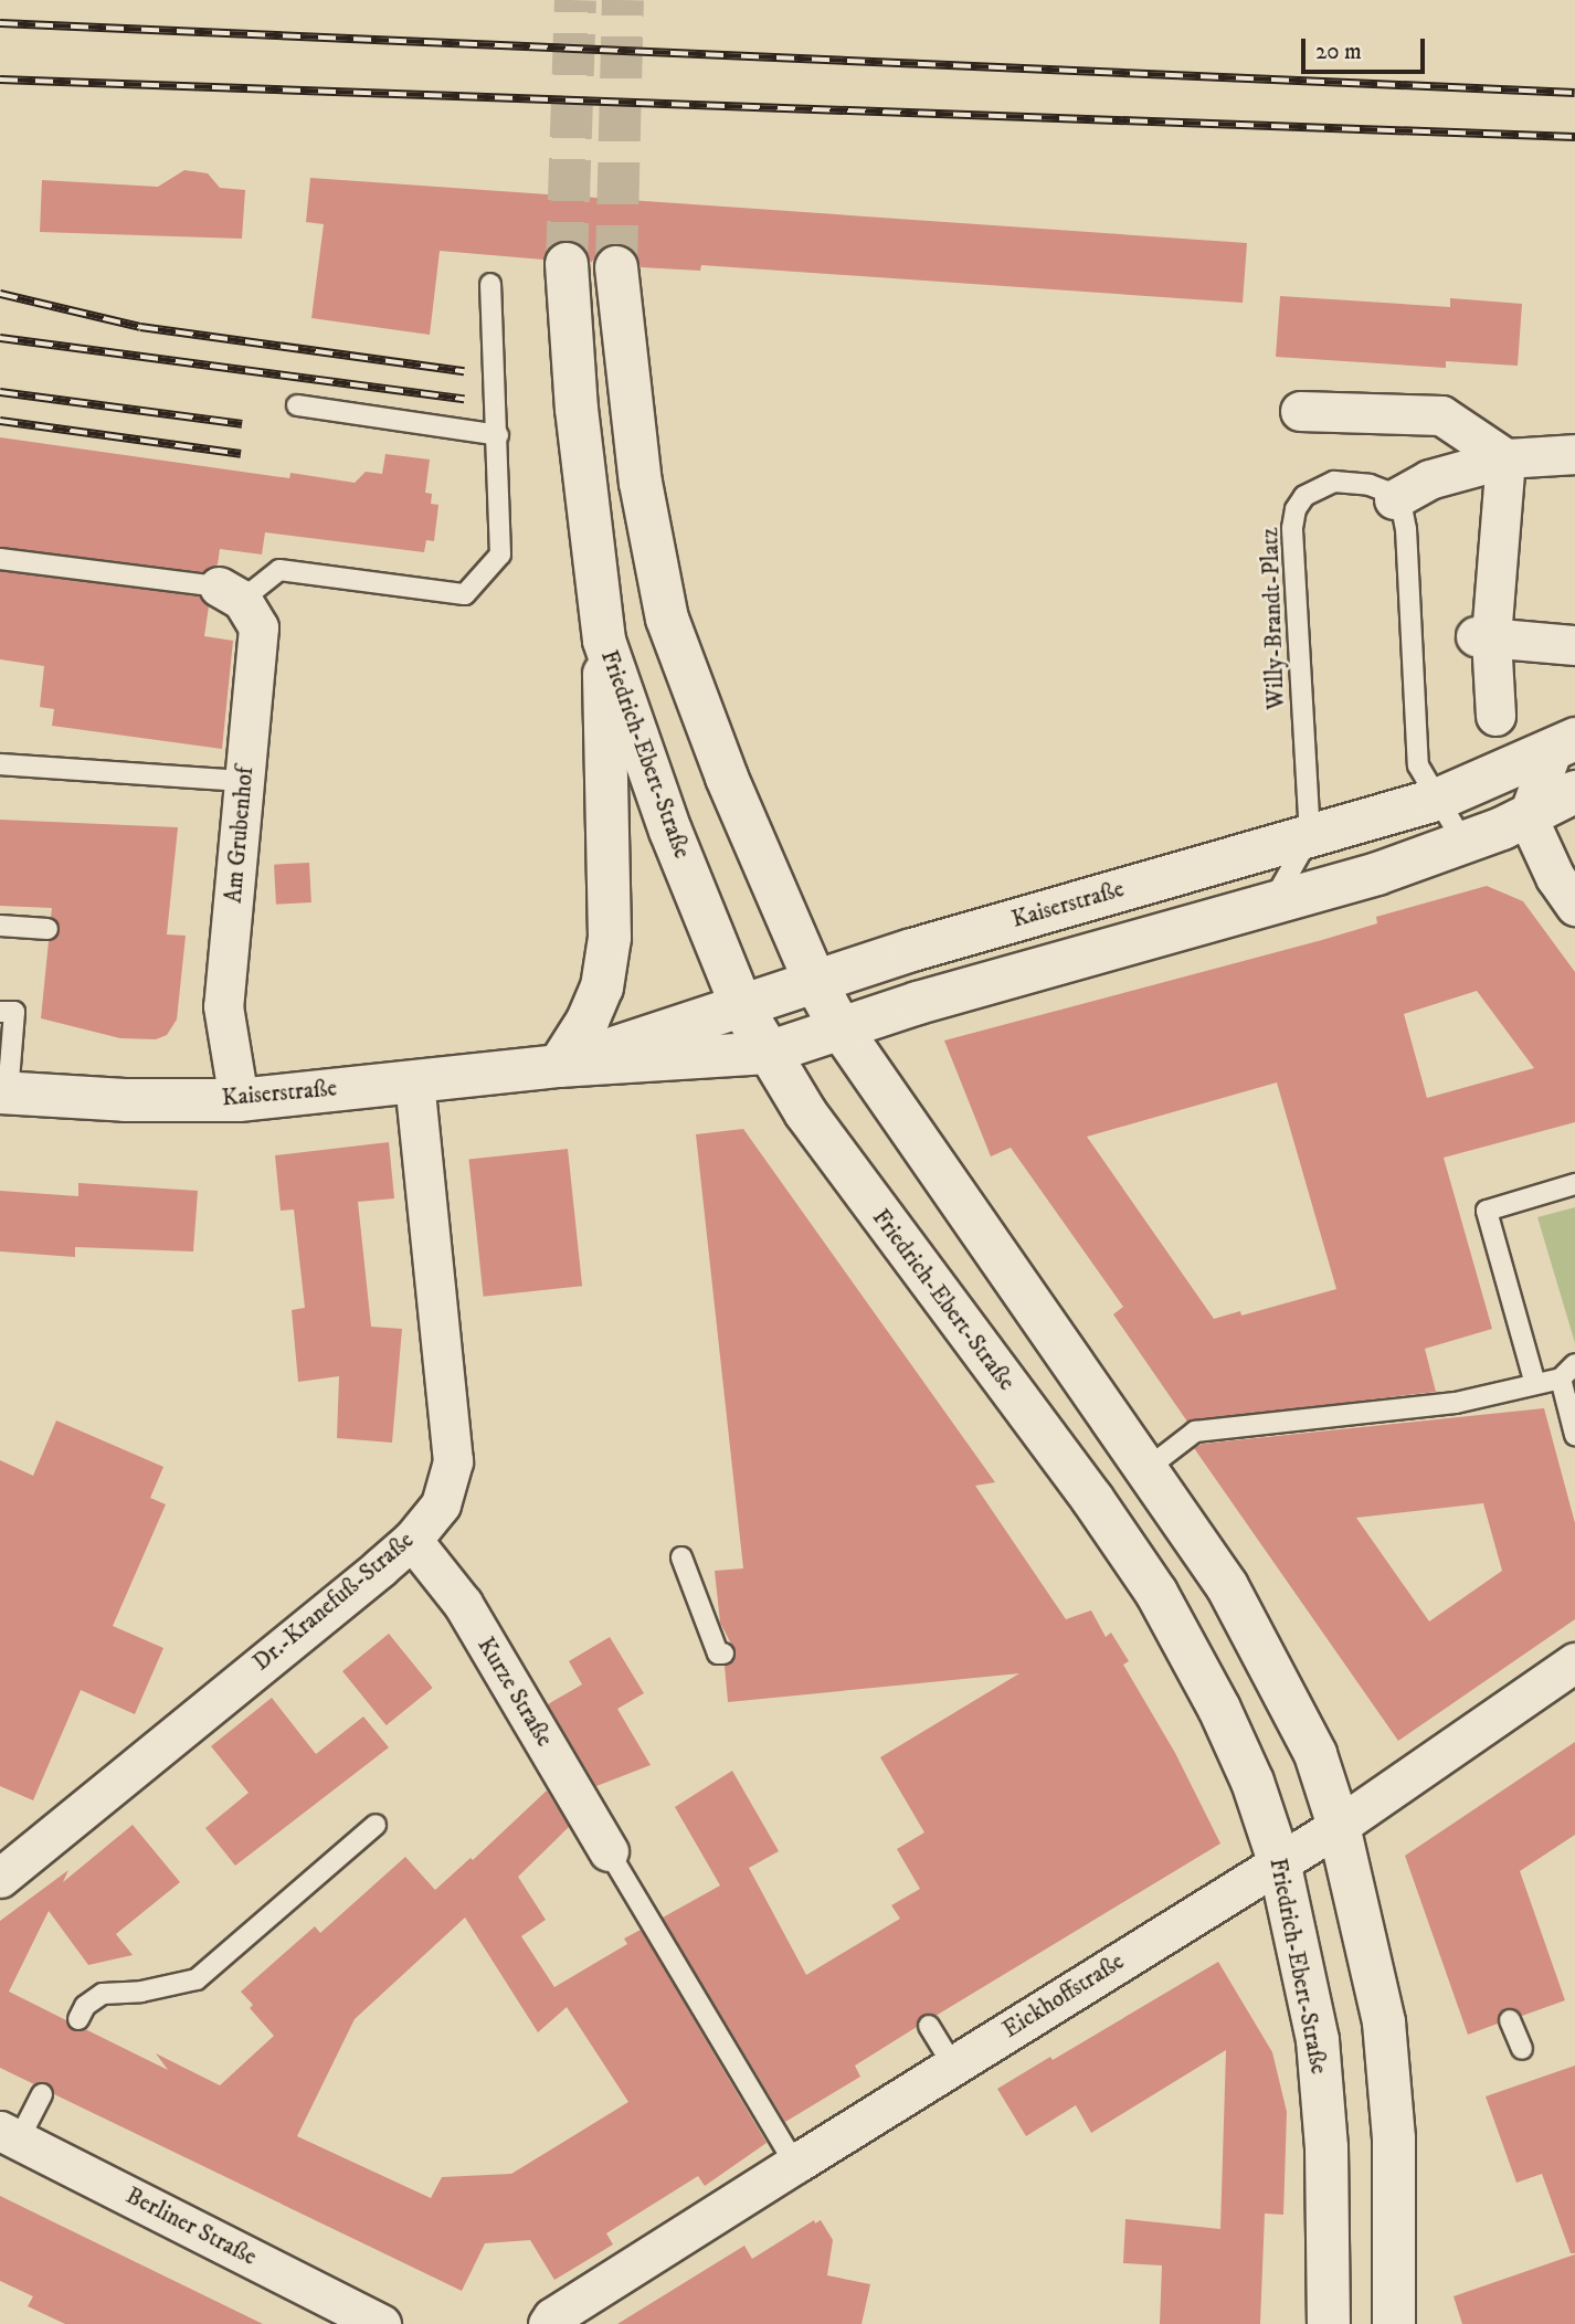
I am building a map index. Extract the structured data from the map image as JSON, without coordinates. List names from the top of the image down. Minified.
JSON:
{"streets":{"main road":["Friedrich-Ebert-Straße","Kaiserstraße"],"street":["Am Grubenhof","Dr.-Kranefuß-Straße","Kurze Straße","Eickhoffstraße","Berliner Straße"],"lane":["Willy-Brandt-Platz"]},"crossings":[["Willy-Brandt-Platz","Kaiserstraße"],["Friedrich-Ebert-Straße","Kaiserstraße"],["Friedrich-Ebert-Straße","Eickhoffstraße"],["Am Grubenhof","Kaiserstraße"],["Kaiserstraße","Dr.-Kranefuß-Straße"],["Dr.-Kranefuß-Straße","Kurze Straße"]],"scale_bar":"20 m"}
